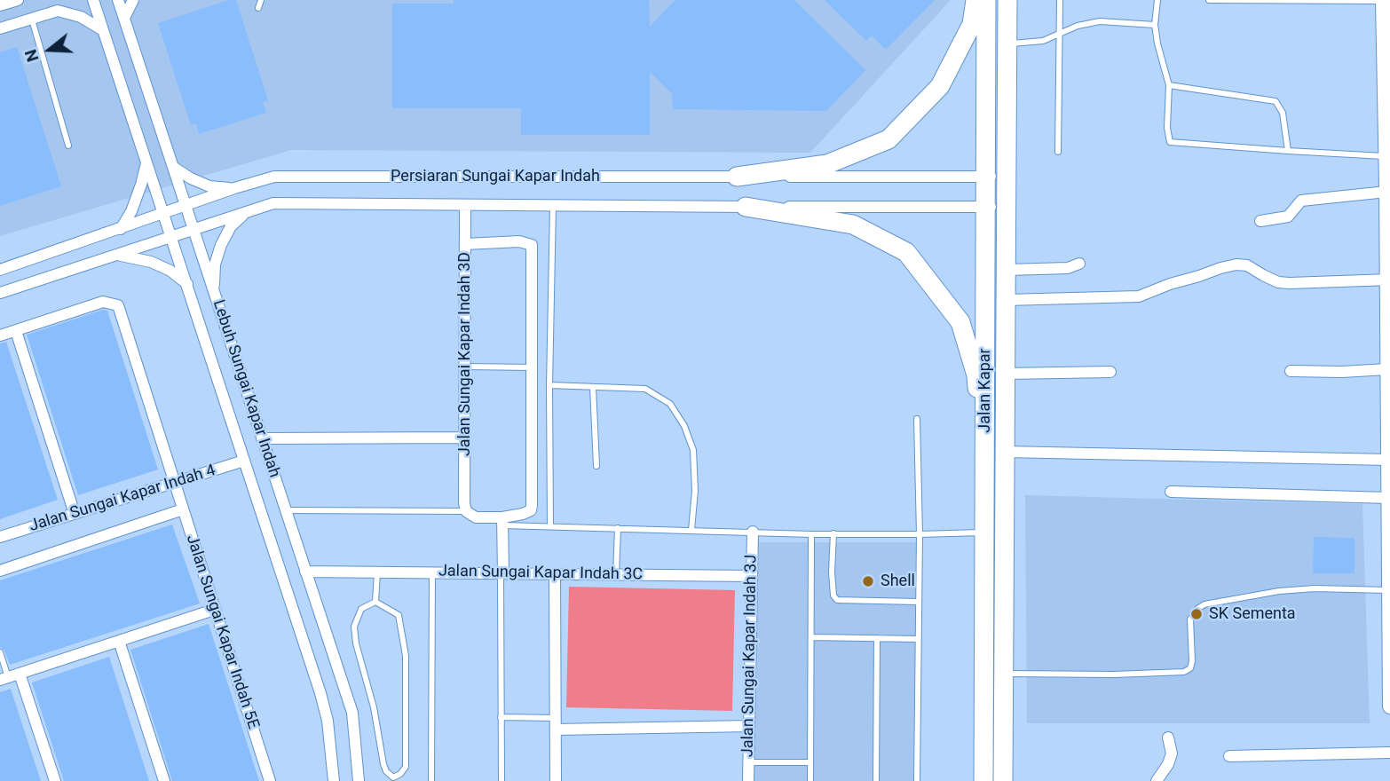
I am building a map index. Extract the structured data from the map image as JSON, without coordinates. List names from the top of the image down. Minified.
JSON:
{"streets":{"highway":["Jalan Kapar"],"street":["Persiaran Sungai Kapar Indah","Jalan Sungai Kapar Indah 3D","Lebuh Sungai Kapar Indah","Jalan Sungai Kapar Indah 4","Jalan Sungai Kapar Indah 3C","Jalan Sungai Kapar Indah 5E","Jalan Sungai Kapar Indah 3J"]},"crossings":[["Persiaran Sungai Kapar Indah","Jalan Sungai Kapar Indah 3D"],["Persiaran Sungai Kapar Indah","Lebuh Sungai Kapar Indah"],["Persiaran Sungai Kapar Indah","Jalan Kapar"],["Lebuh Sungai Kapar Indah","Jalan Sungai Kapar Indah 4"],["Lebuh Sungai Kapar Indah","Jalan Sungai Kapar Indah 3C"],["Jalan Sungai Kapar Indah 4","Jalan Sungai Kapar Indah 5E"],["Jalan Sungai Kapar Indah 3C","Jalan Sungai Kapar Indah 3J"]],"places":["Shell","SK Sementa"],"north":"left"}
